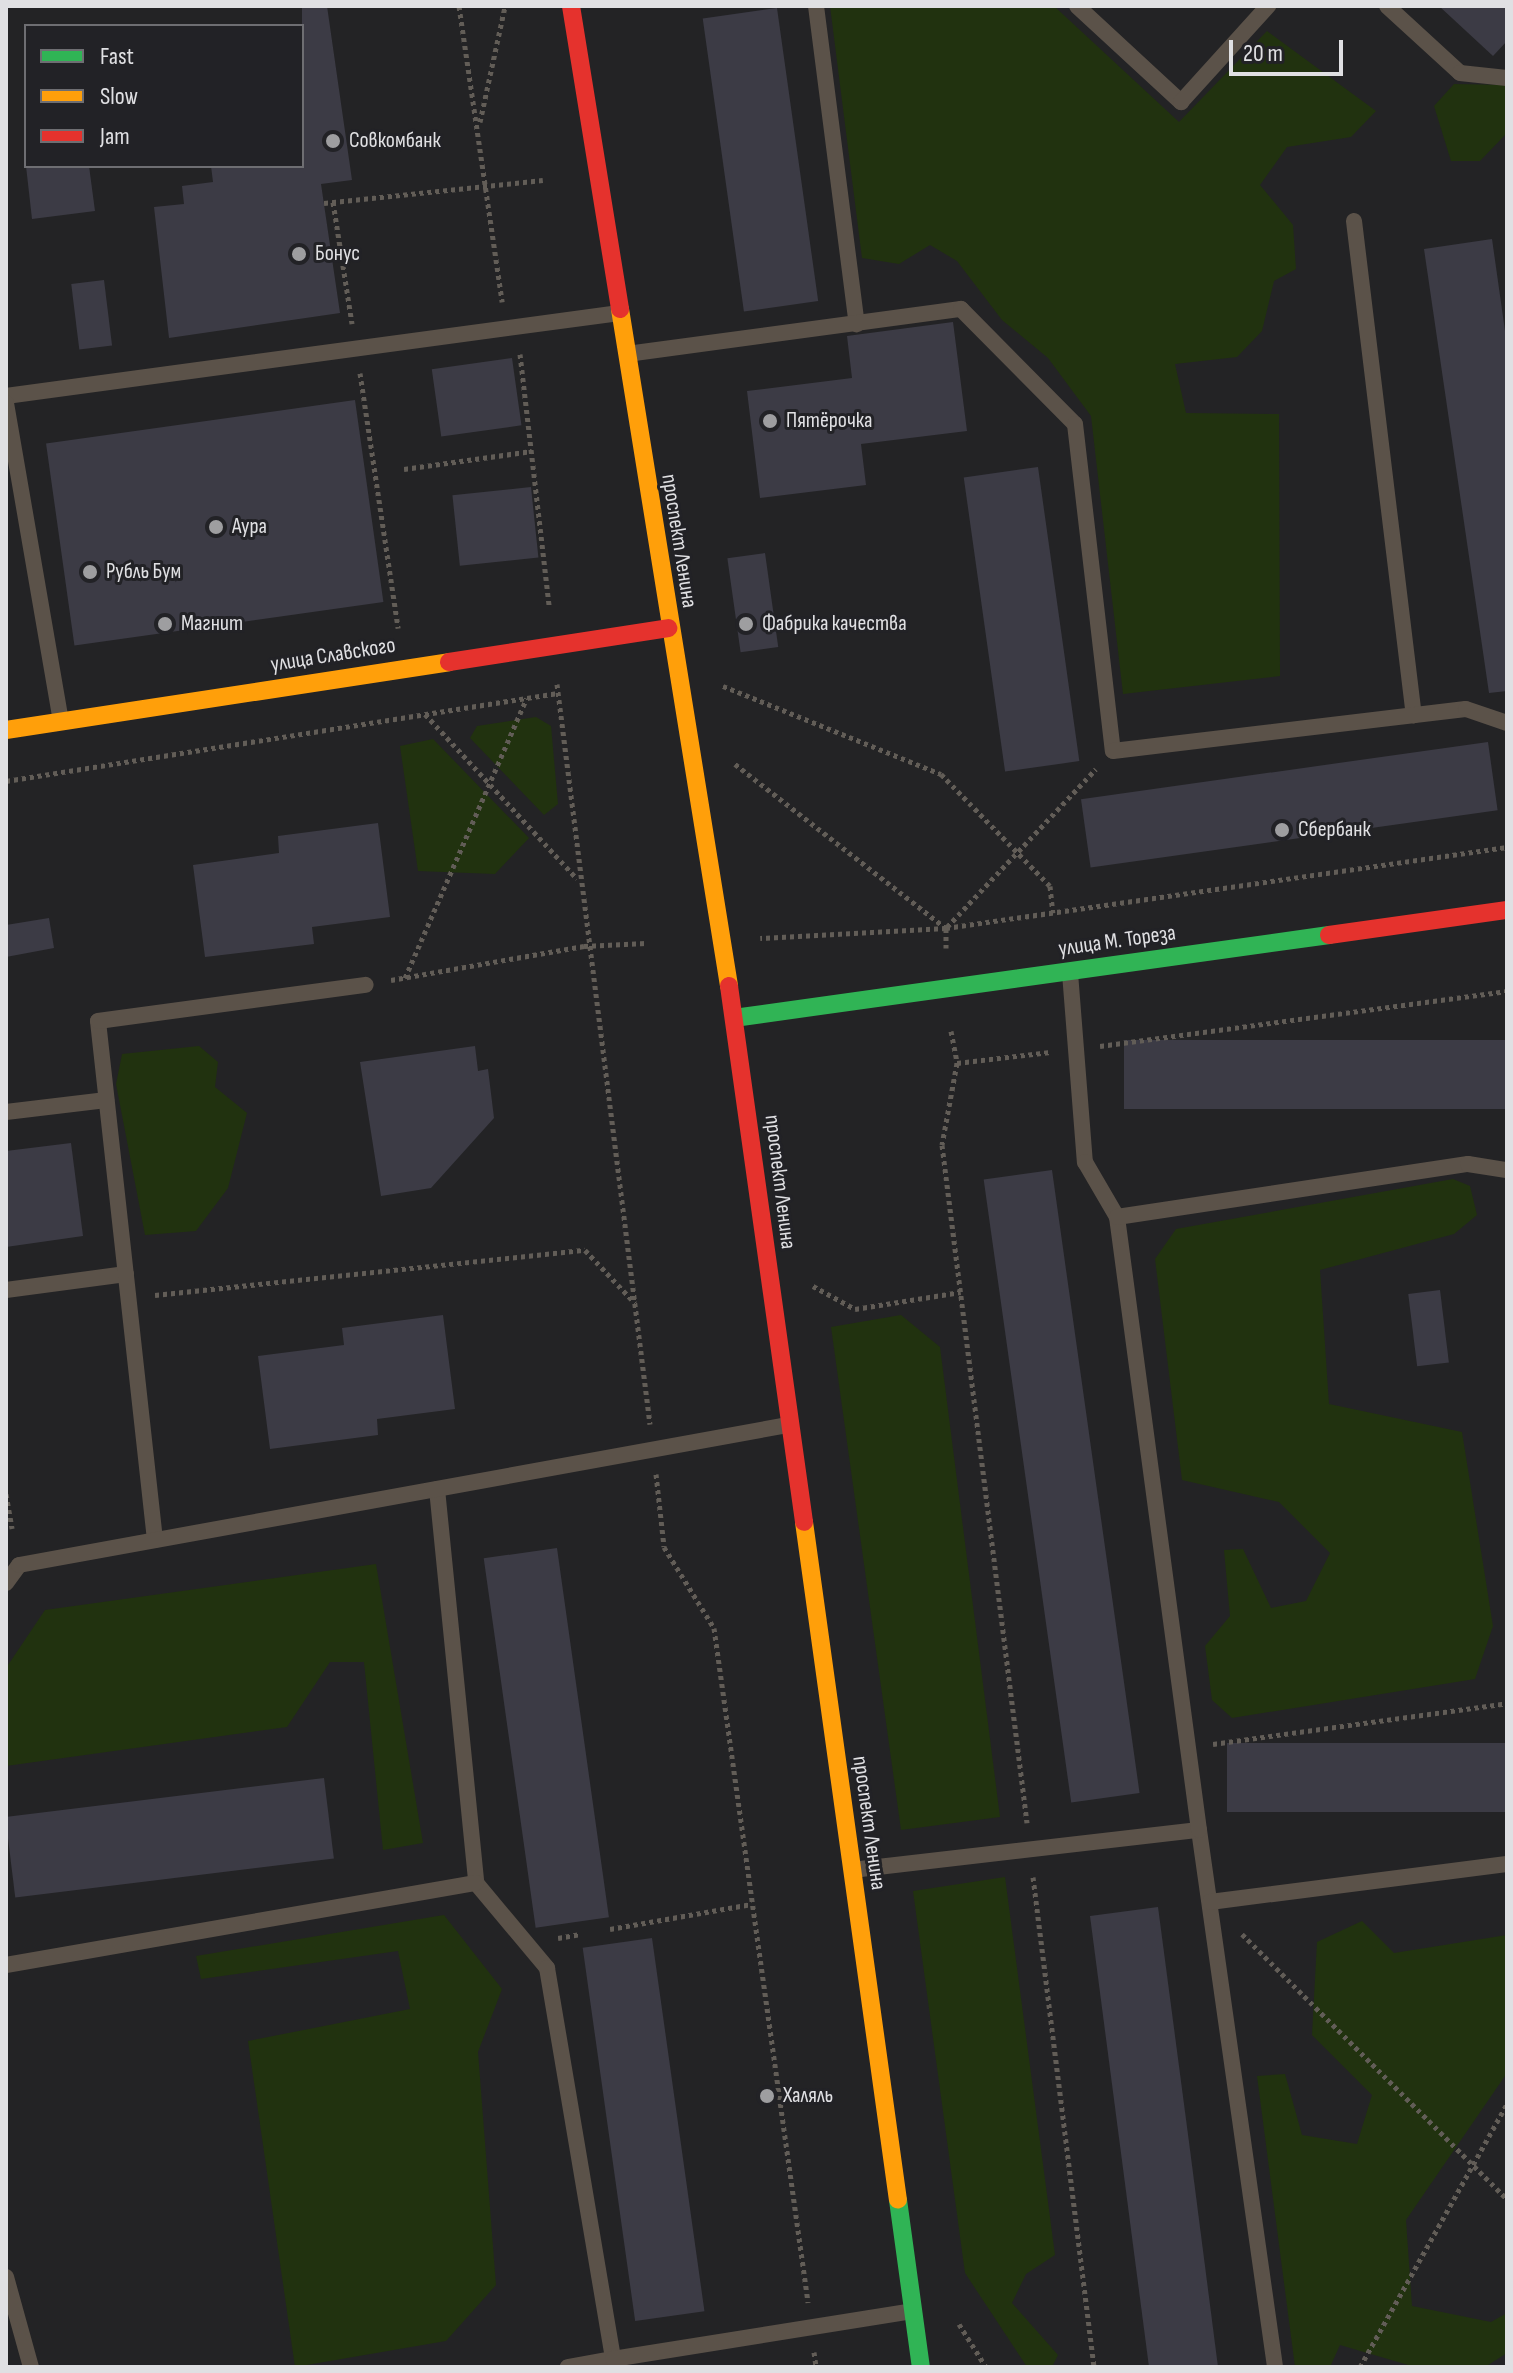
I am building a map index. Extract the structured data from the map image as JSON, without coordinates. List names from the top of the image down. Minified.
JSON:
{"streets":{"main road":["проспект Ленина","улица Славского","улица М. Тореза"]},"crossings":[["проспект Ленина","улица Славского"],["проспект Ленина","улица М. Тореза"]],"places":["Совкомбанк","Бонус","Пятёрочка","Аура","Рубль Бум","Магнит","Фабрика качества","Сбербанк","Халяль"],"legend":["Fast","Slow","Jam"],"scale_bar":"20 m"}
